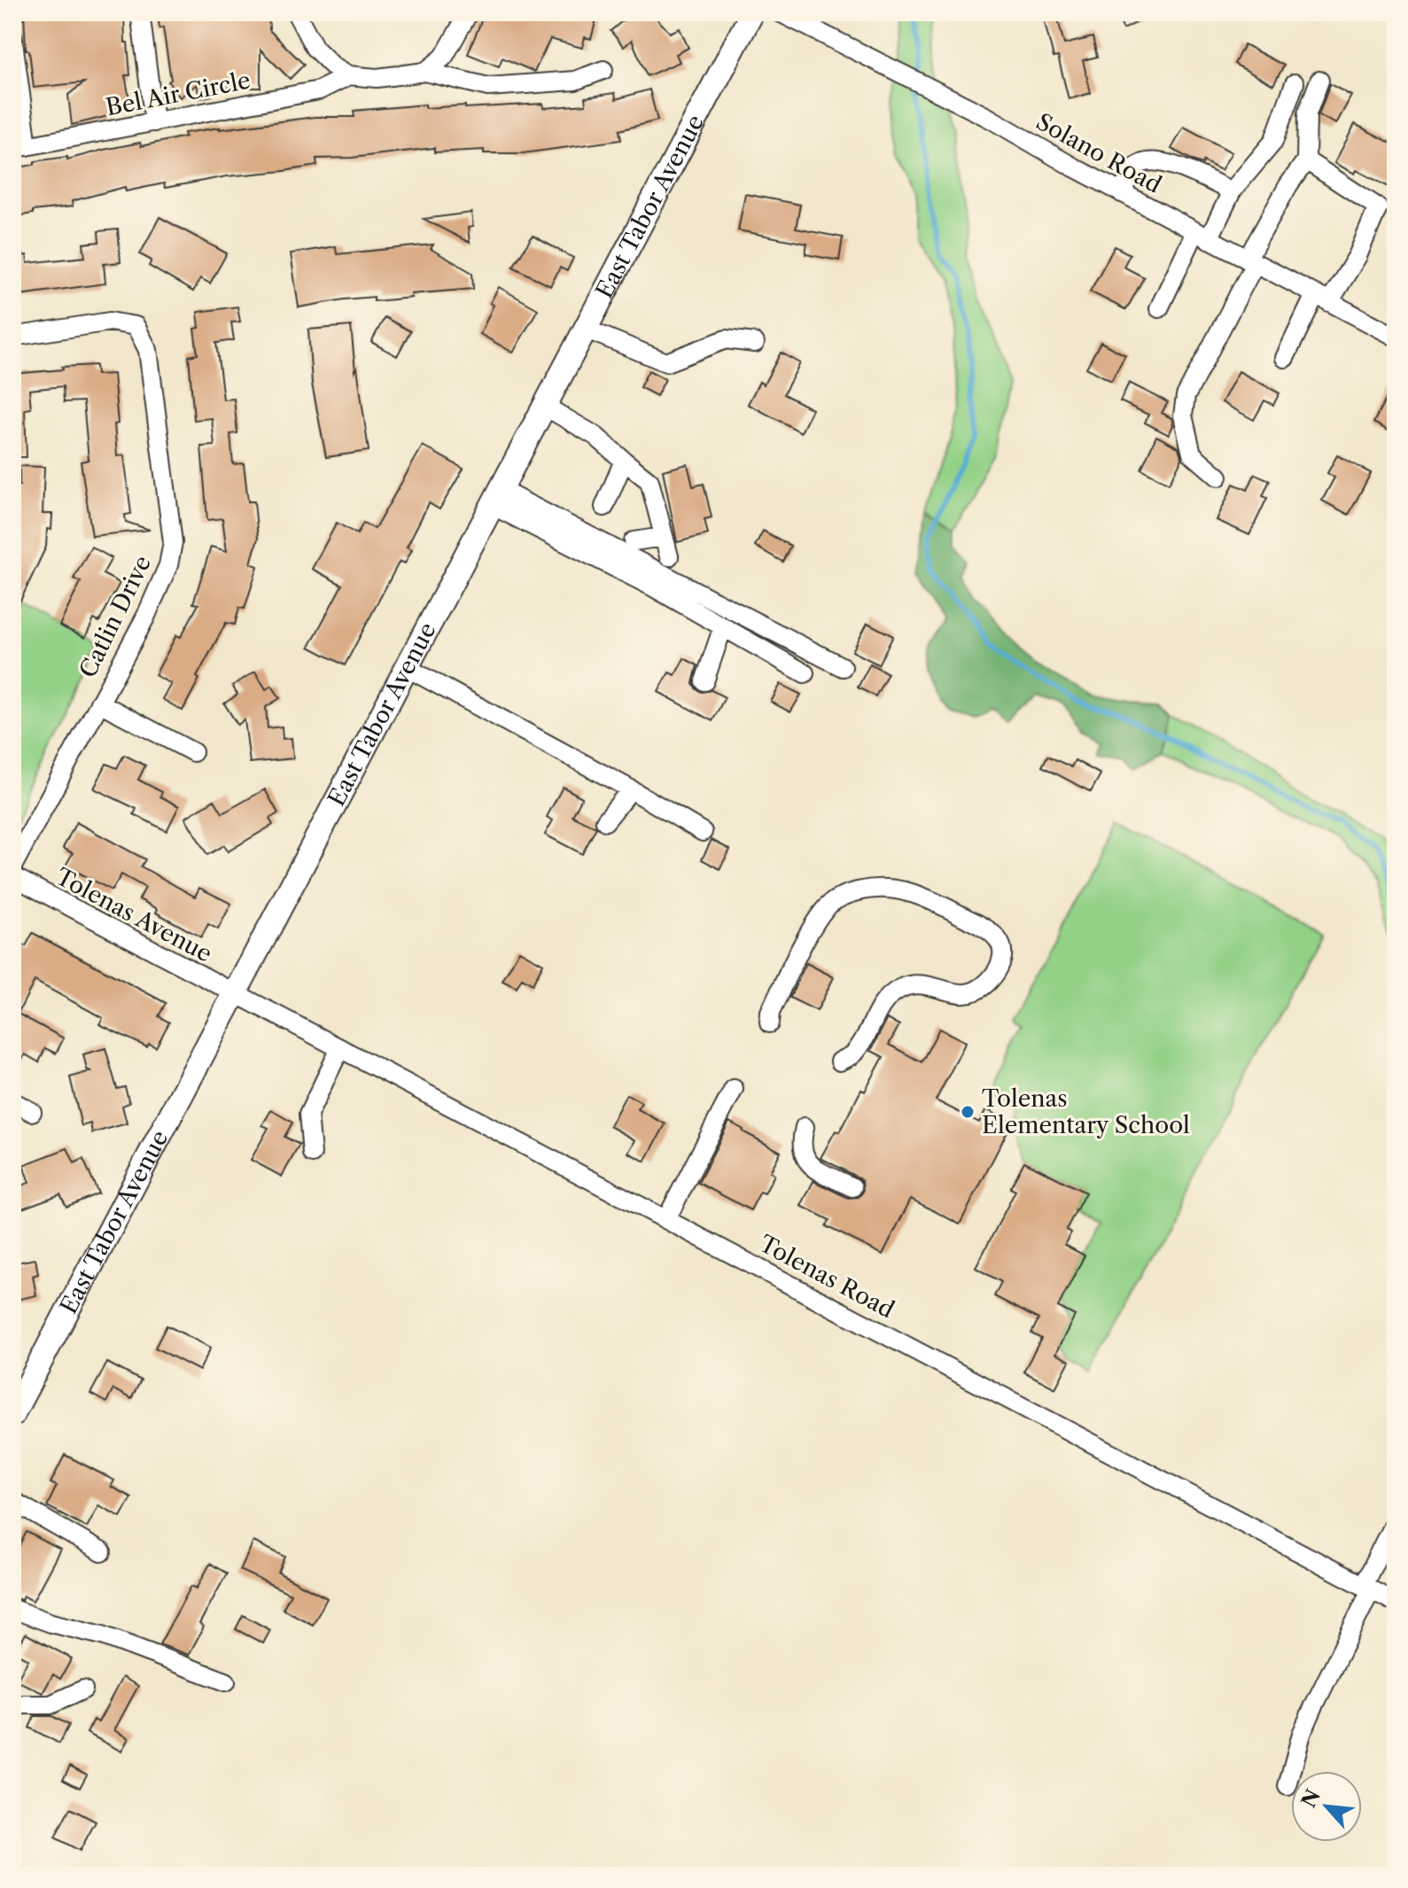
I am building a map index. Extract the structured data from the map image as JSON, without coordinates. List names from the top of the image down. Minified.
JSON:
{"streets":{"main road":["East Tabor Avenue"],"street":["Bel Air Circle","Solano Road","Catlin Drive","Tolenas Avenue","Tolenas Road"]},"crossings":[["East Tabor Avenue","Tolenas Avenue"],["East Tabor Avenue","Tolenas Road"],["Tolenas Avenue","Tolenas Road"]],"places":["Tolenas Elementary School"],"north":"top left"}
